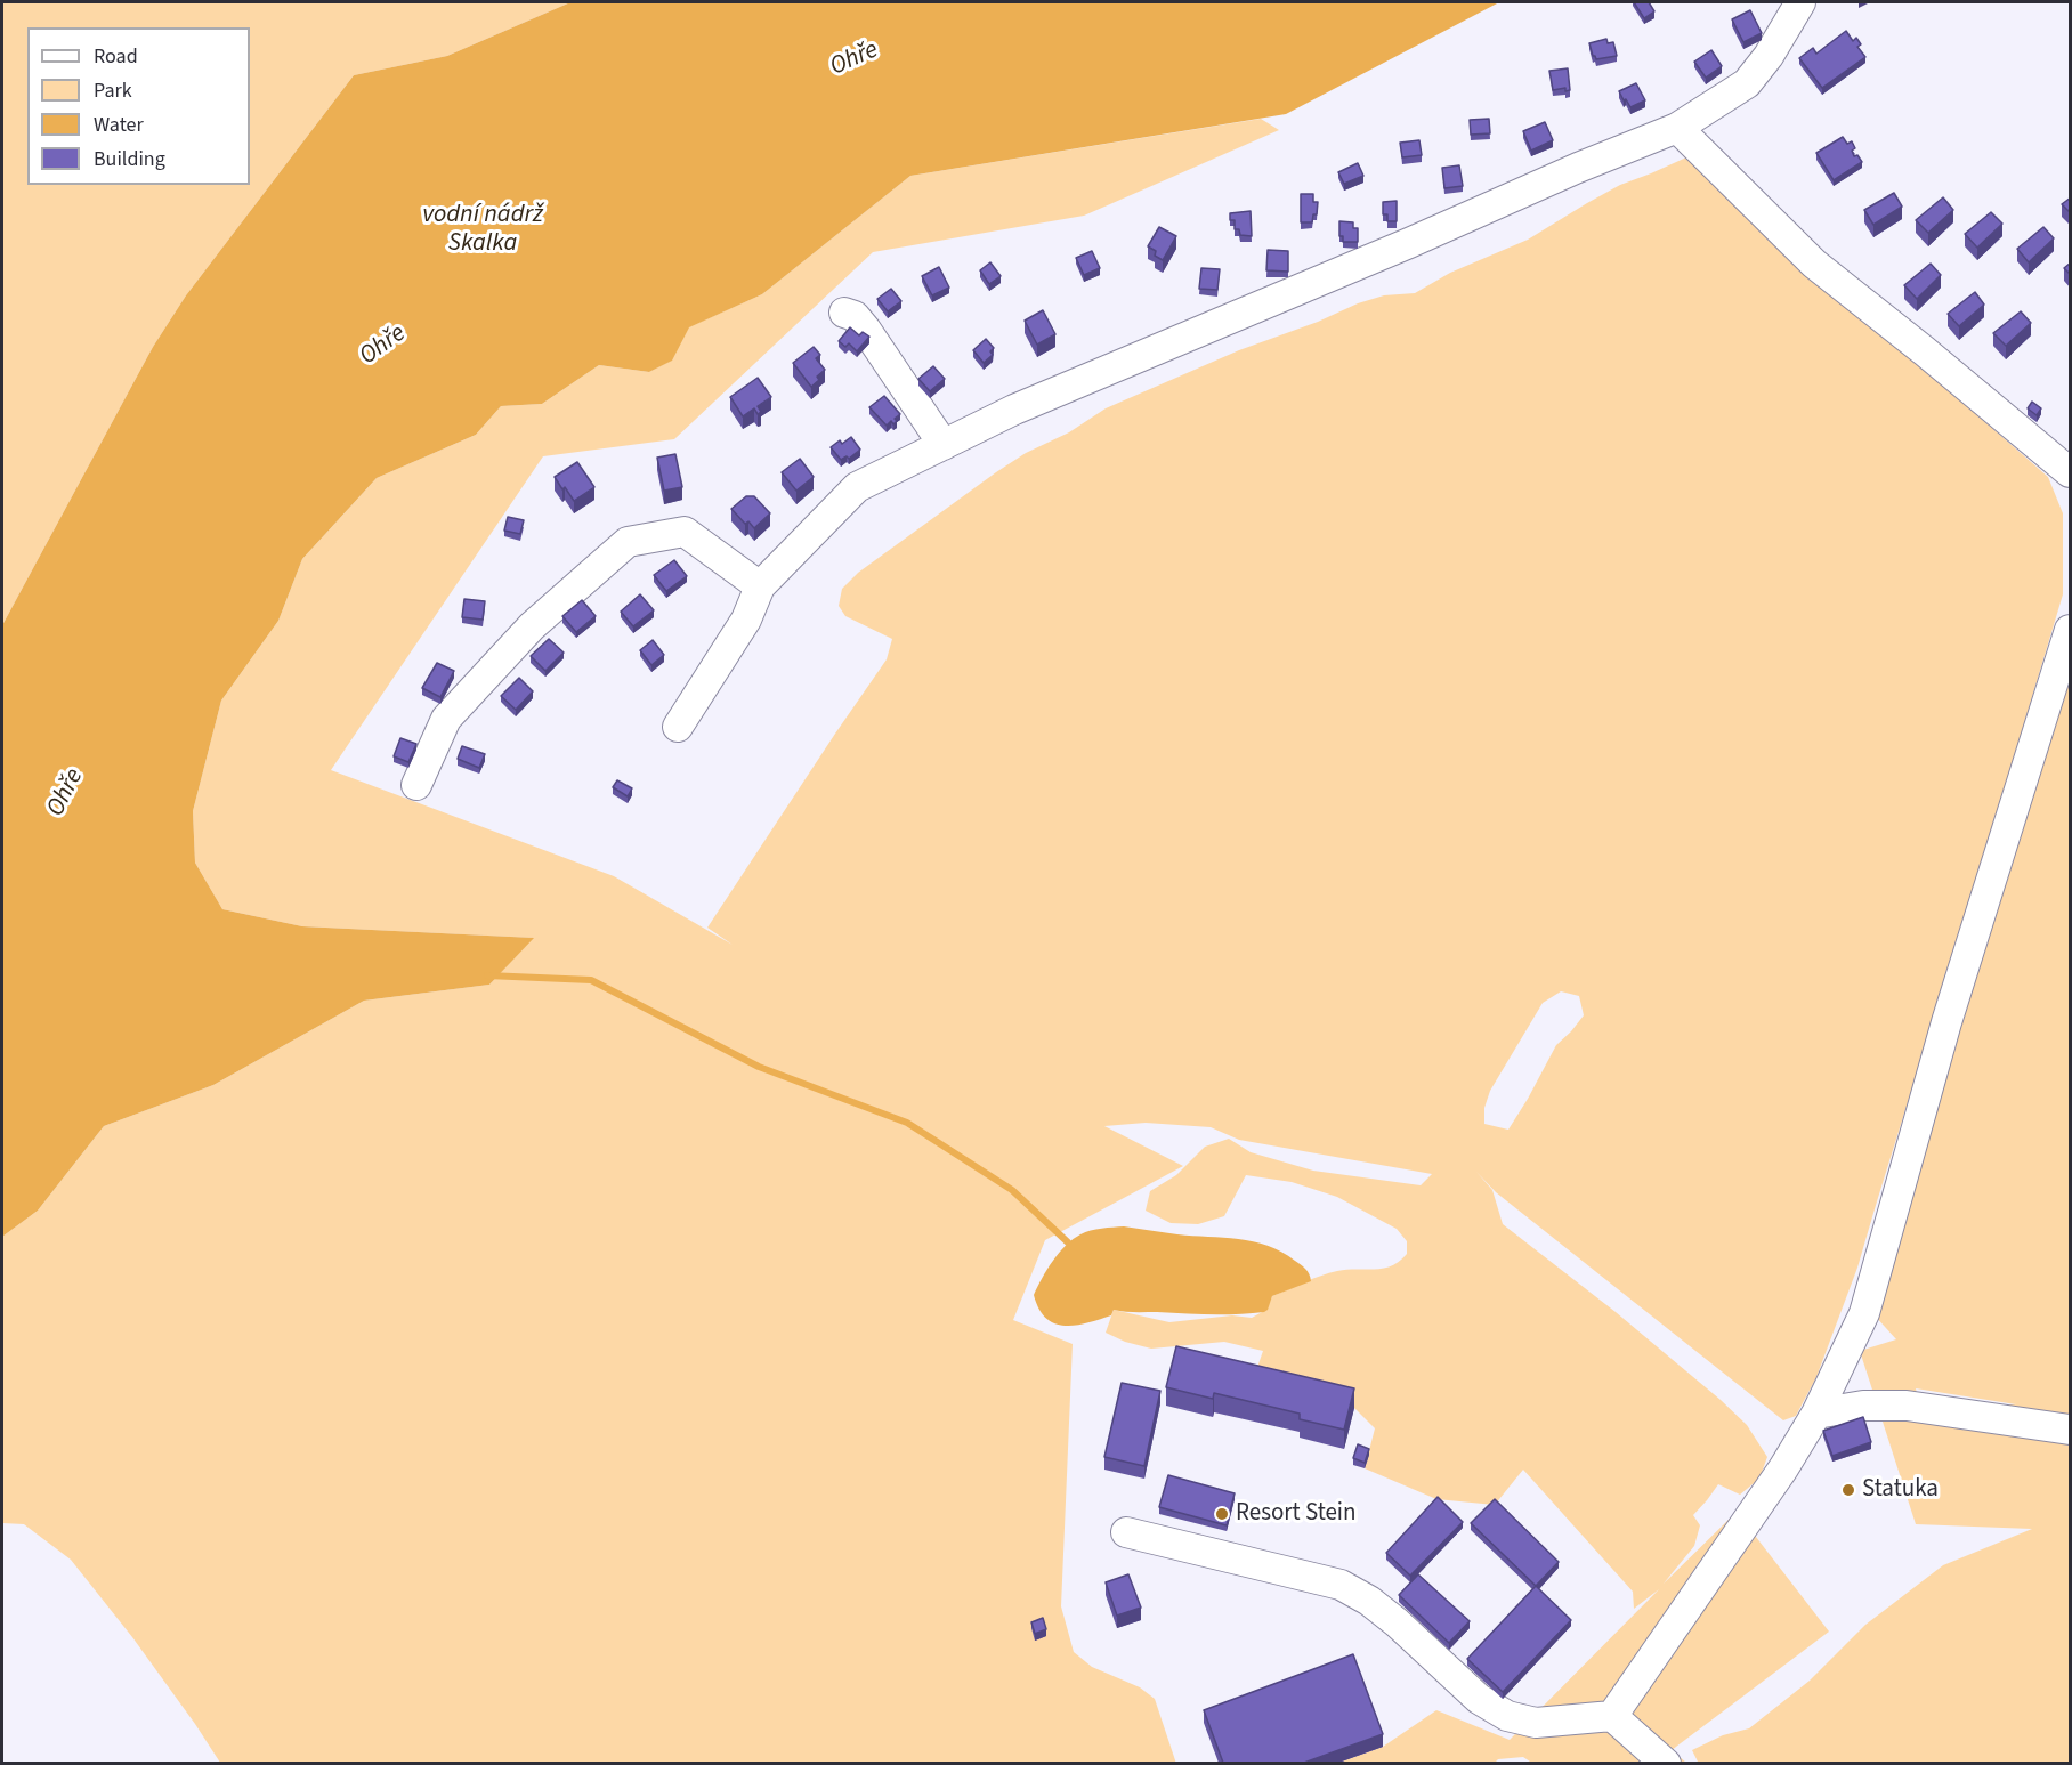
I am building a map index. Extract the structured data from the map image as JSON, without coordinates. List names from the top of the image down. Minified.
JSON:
{"water":["Ohře","vodní nádrž Skalka"],"places":["Statuka","Resort Stein"],"legend":["Road","Park","Water","Building"]}
